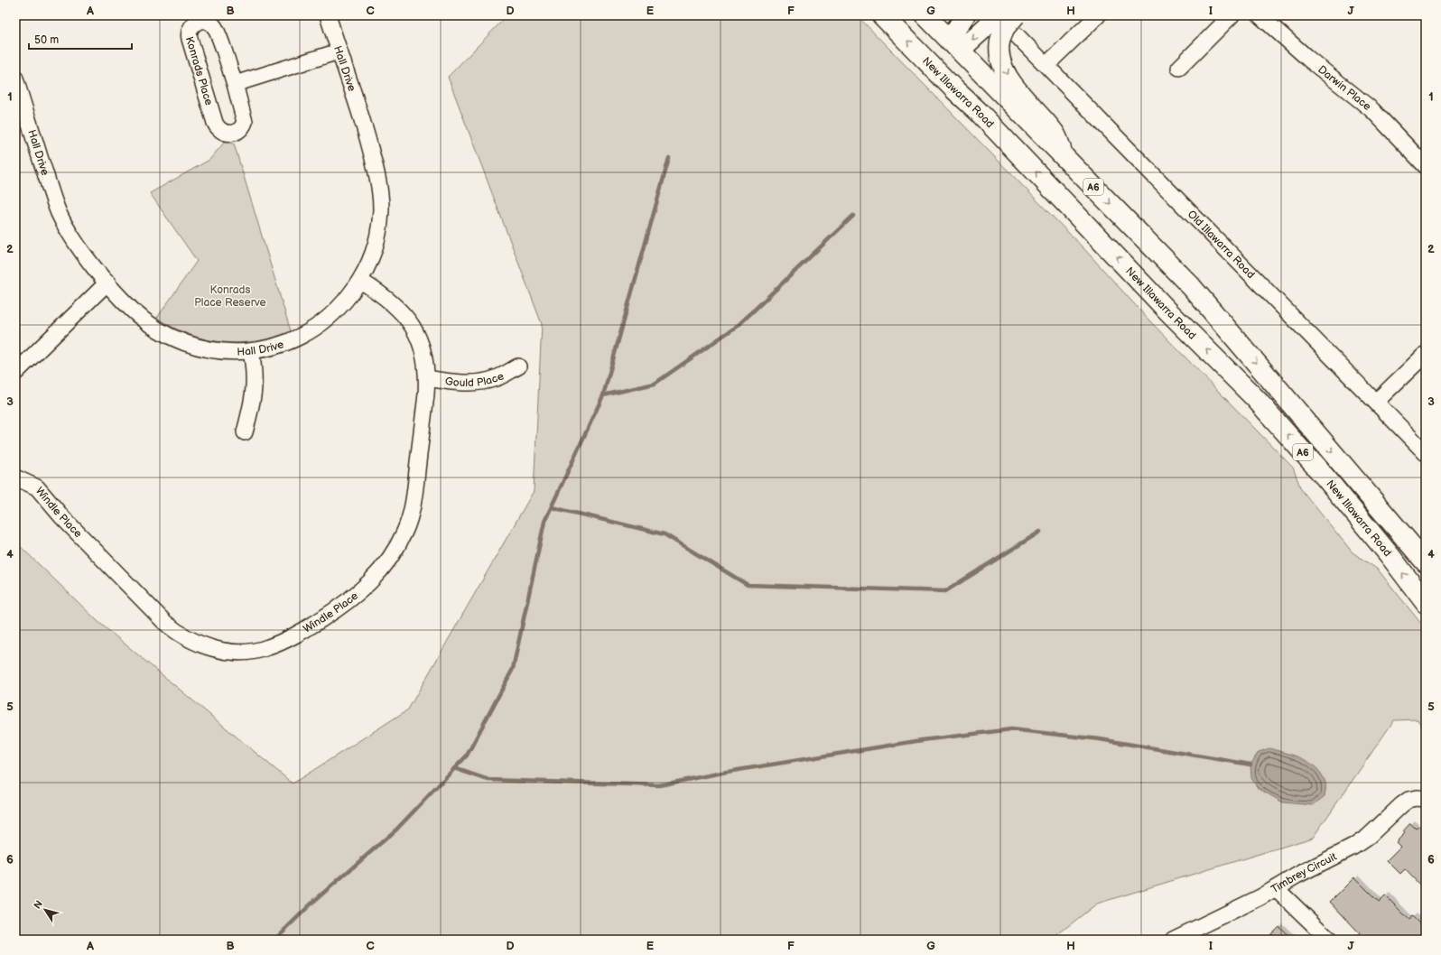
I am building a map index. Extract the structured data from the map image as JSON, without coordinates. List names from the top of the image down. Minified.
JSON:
{"streets":{"highway":["New Illawarra Road","A6"],"street":["Hall Drive","Konrads Place","Darwin Place","Old Illawarra Road","Gould Place","Windle Place","Timbrey Circuit"]},"crossings":[["Hall Drive","Windle Place"],["Gould Place","Windle Place"]],"parks":["Konrads Place Reserve"],"scale_bar":"50 m","north":"top left","grid":{"columns":["A","B","C","D","E","F","G","H","I","J"],"rows":["1","2","3","4","5","6"]}}
